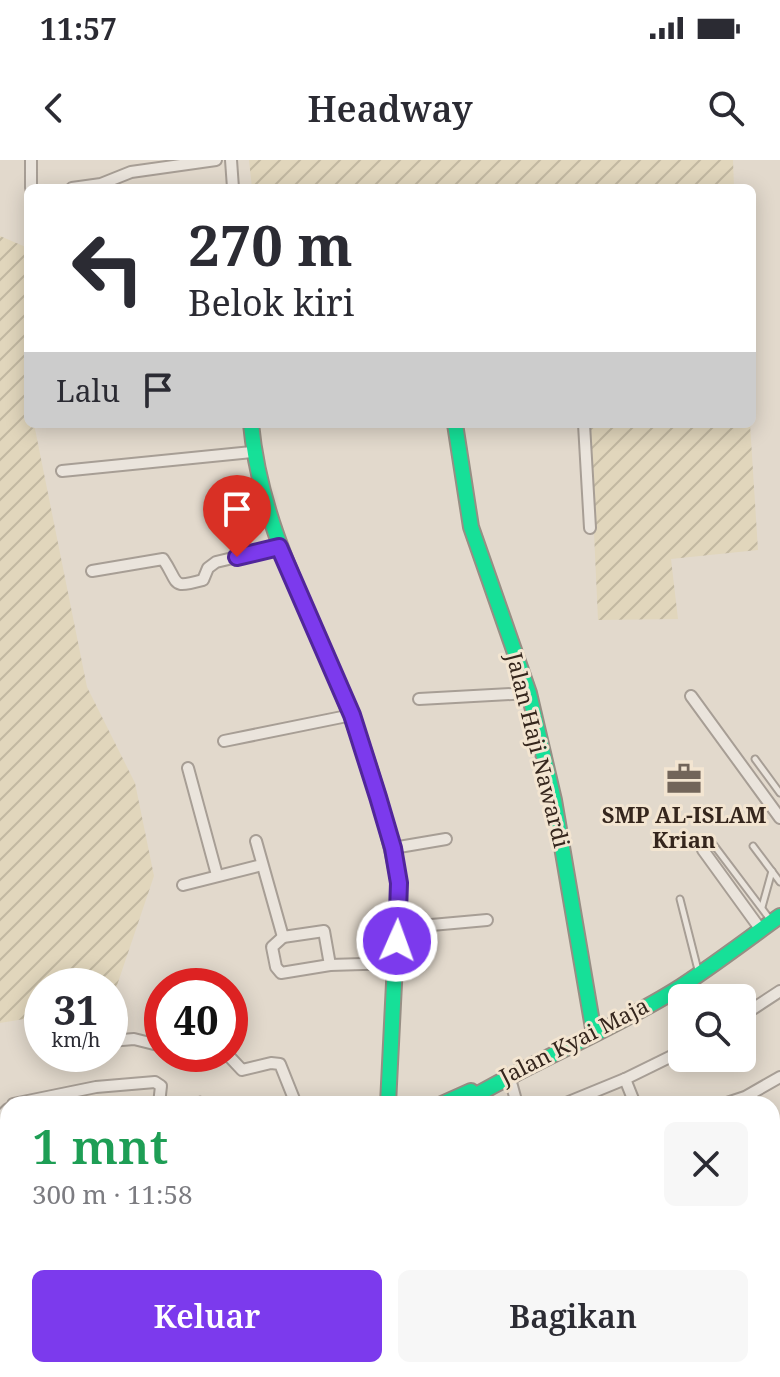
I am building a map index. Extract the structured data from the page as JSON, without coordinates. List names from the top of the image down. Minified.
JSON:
{"streets":{"street":["Jalan Haji Nawardi","Jalan Kyai Maja"]},"crossings":[["Jalan Haji Nawardi","Jalan Kyai Maja"]],"places":{"office":["SMP AL-ISLAM Krian"]},"page":{"status":"11:57","header":"Headway","turn":["270 m","Belok kiri"],"then":"Lalu","speed":"31 km/h","limit":"40","heading":["1 mnt","300 m · 11:58"],"buttons":["Keluar","Bagikan"]}}
